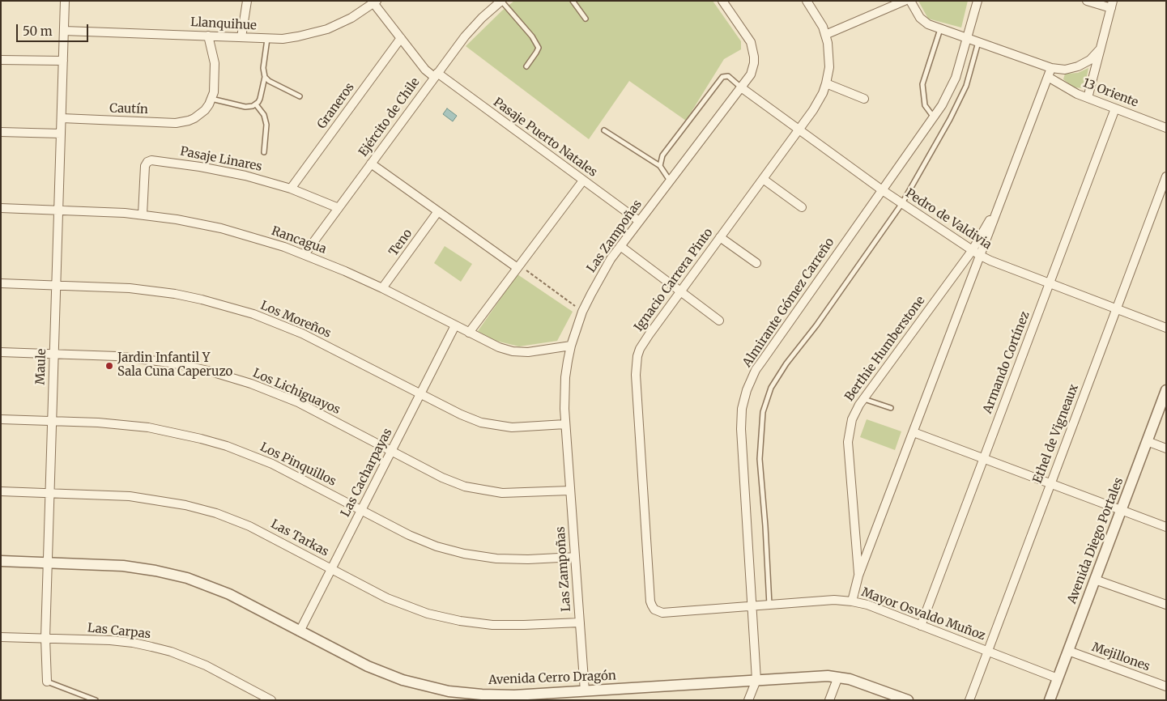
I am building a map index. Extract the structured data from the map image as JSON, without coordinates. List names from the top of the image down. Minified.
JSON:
{"streets":{"street":["Llanquihue","13 Oriente","Graneros","Cautín","Ejército de Chile","Pasaje Puerto Natales","Pasaje Linares","Pedro de Valdivia","Las Zampoñas","Rancagua","Teno","Ignacio Carrera Pinto","Almirante Gómez Carreño","Los Moreños","Berthie Humberstone","Armando Cortínez","Maule","Los Lichiguayos","Ethel de Vigneaux","Los Pinquillos","Las Cacharpayas","Las Tarkas","Avenida Diego Portales","Mayor Osvaldo Muñoz","Las Carpas","Mejillones","Avenida Cerro Dragón"]},"crossings":[["Llanquihue","Pasaje Puerto Natales"],["Llanquihue","Maule"],["13 Oriente","Berthie Humberstone"],["13 Oriente","Armando Cortínez"],["Graneros","Pasaje Puerto Natales"],["Graneros","Pasaje Linares"],["Cautín","Maule"],["Ejército de Chile","Pasaje Puerto Natales"],["Ejército de Chile","Pasaje Linares"],["Ejército de Chile","Rancagua"],["Pasaje Puerto Natales","Las Zampoñas"],["Pasaje Linares","Rancagua"],["Pedro de Valdivia","Las Zampoñas"],["Pedro de Valdivia","Ignacio Carrera Pinto"],["Pedro de Valdivia","Almirante Gómez Carreño"],["Pedro de Valdivia","Berthie Humberstone"],["Pedro de Valdivia","Armando Cortínez"],["Pedro de Valdivia","Ethel de Vigneaux"],["Las Zampoñas","Rancagua"],["Las Zampoñas","Los Moreños"],["Las Zampoñas","Los Lichiguayos"],["Las Zampoñas","Los Pinquillos"],["Las Zampoñas","Las Tarkas"],["Las Zampoñas","Avenida Cerro Dragón"],["Rancagua","Teno"],["Rancagua","Maule"],["Rancagua","Las Cacharpayas"],["Ignacio Carrera Pinto","Mayor Osvaldo Muñoz"],["Almirante Gómez Carreño","Mayor Osvaldo Muñoz"],["Almirante Gómez Carreño","Avenida Cerro Dragón"],["Los Moreños","Maule"],["Los Moreños","Las Cacharpayas"],["Berthie Humberstone","Mayor Osvaldo Muñoz"],["Armando Cortínez","Mayor Osvaldo Muñoz"],["Maule","Los Lichiguayos"],["Maule","Los Pinquillos"],["Maule","Las Tarkas"],["Maule","Las Carpas"],["Maule","Avenida Cerro Dragón"],["Los Lichiguayos","Las Cacharpayas"],["Ethel de Vigneaux","Mayor Osvaldo Muñoz"],["Los Pinquillos","Las Cacharpayas"],["Las Cacharpayas","Las Tarkas"],["Las Cacharpayas","Avenida Cerro Dragón"],["Avenida Diego Portales","Mayor Osvaldo Muñoz"],["Avenida Diego Portales","Mejillones"]],"places":["Jardin Infantil Y Sala Cuna Caperuzo"],"scale_bar":"50 m"}
